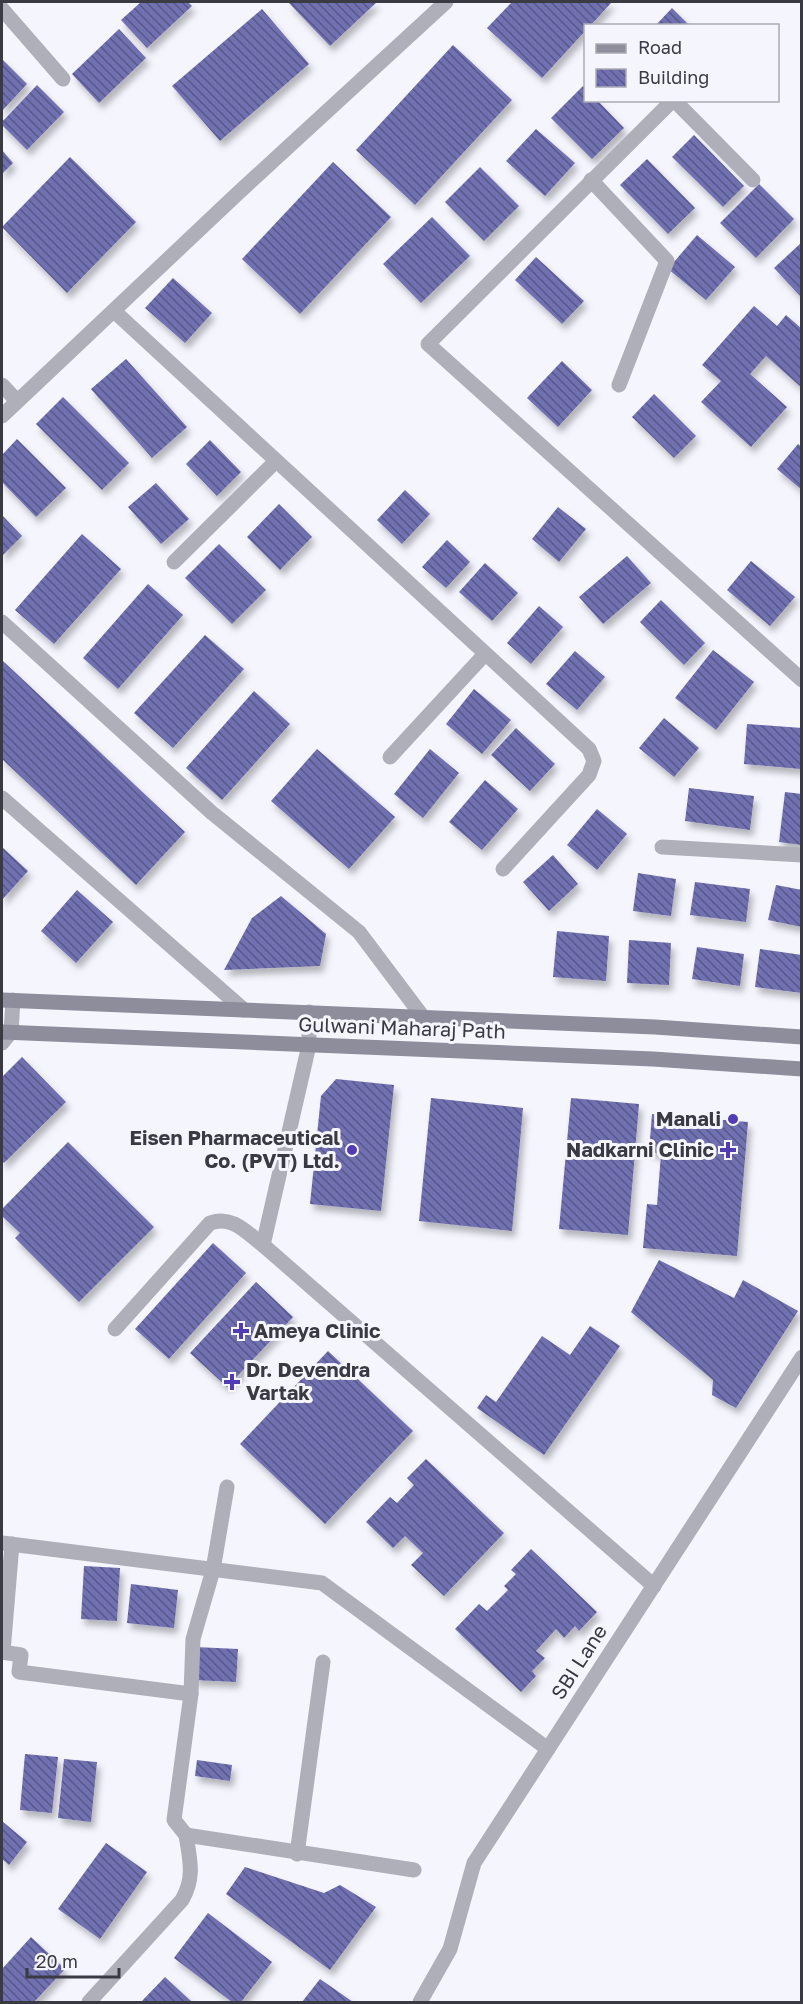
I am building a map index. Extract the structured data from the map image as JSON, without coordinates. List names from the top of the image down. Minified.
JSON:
{"streets":{"street":["Gulwani Maharaj Path","SBI Lane"]},"places":{"other":["Manali","Eisen Pharmaceutical Co. (PVT) Ltd."],"health":["Nadkarni Clinic","Ameya Clinic","Dr. Devendra Vartak"]},"legend":["Road","Building"],"scale_bar":"20 m"}
